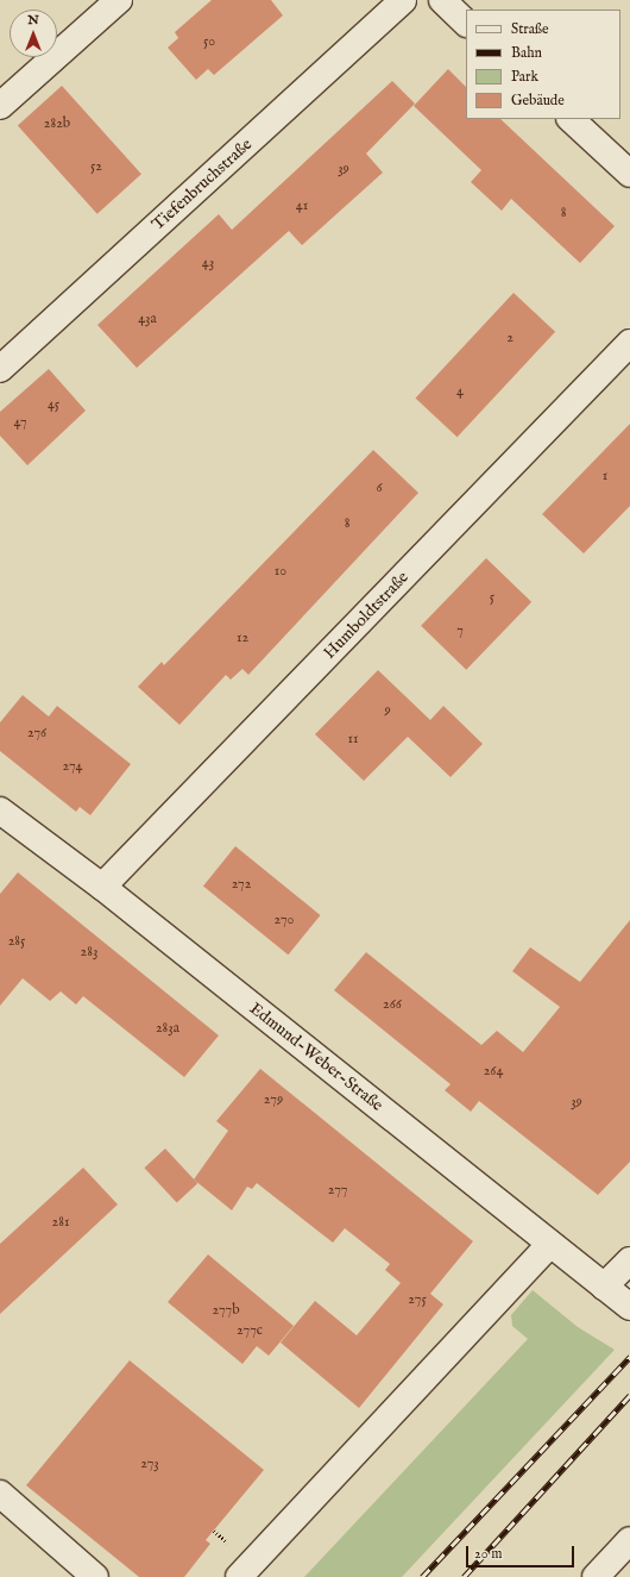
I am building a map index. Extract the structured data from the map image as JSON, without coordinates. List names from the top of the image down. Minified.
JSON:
{"streets":{"street":["Tiefenbruchstraße","Humboldtstraße","Edmund-Weber-Straße"]},"crossings":[["Humboldtstraße","Edmund-Weber-Straße"]],"house_numbers":["50","282b","52","39","41","8","43","43a","2","4","45","47","1","6","8","10","5","7","12","9","276","11","274","272","270","285","283","266","283a","264","279","39","277","281","275","277b","277c","273"],"legend":["Straße","Bahn","Park","Gebäude"],"scale_bar":"20 m","north":"top"}
